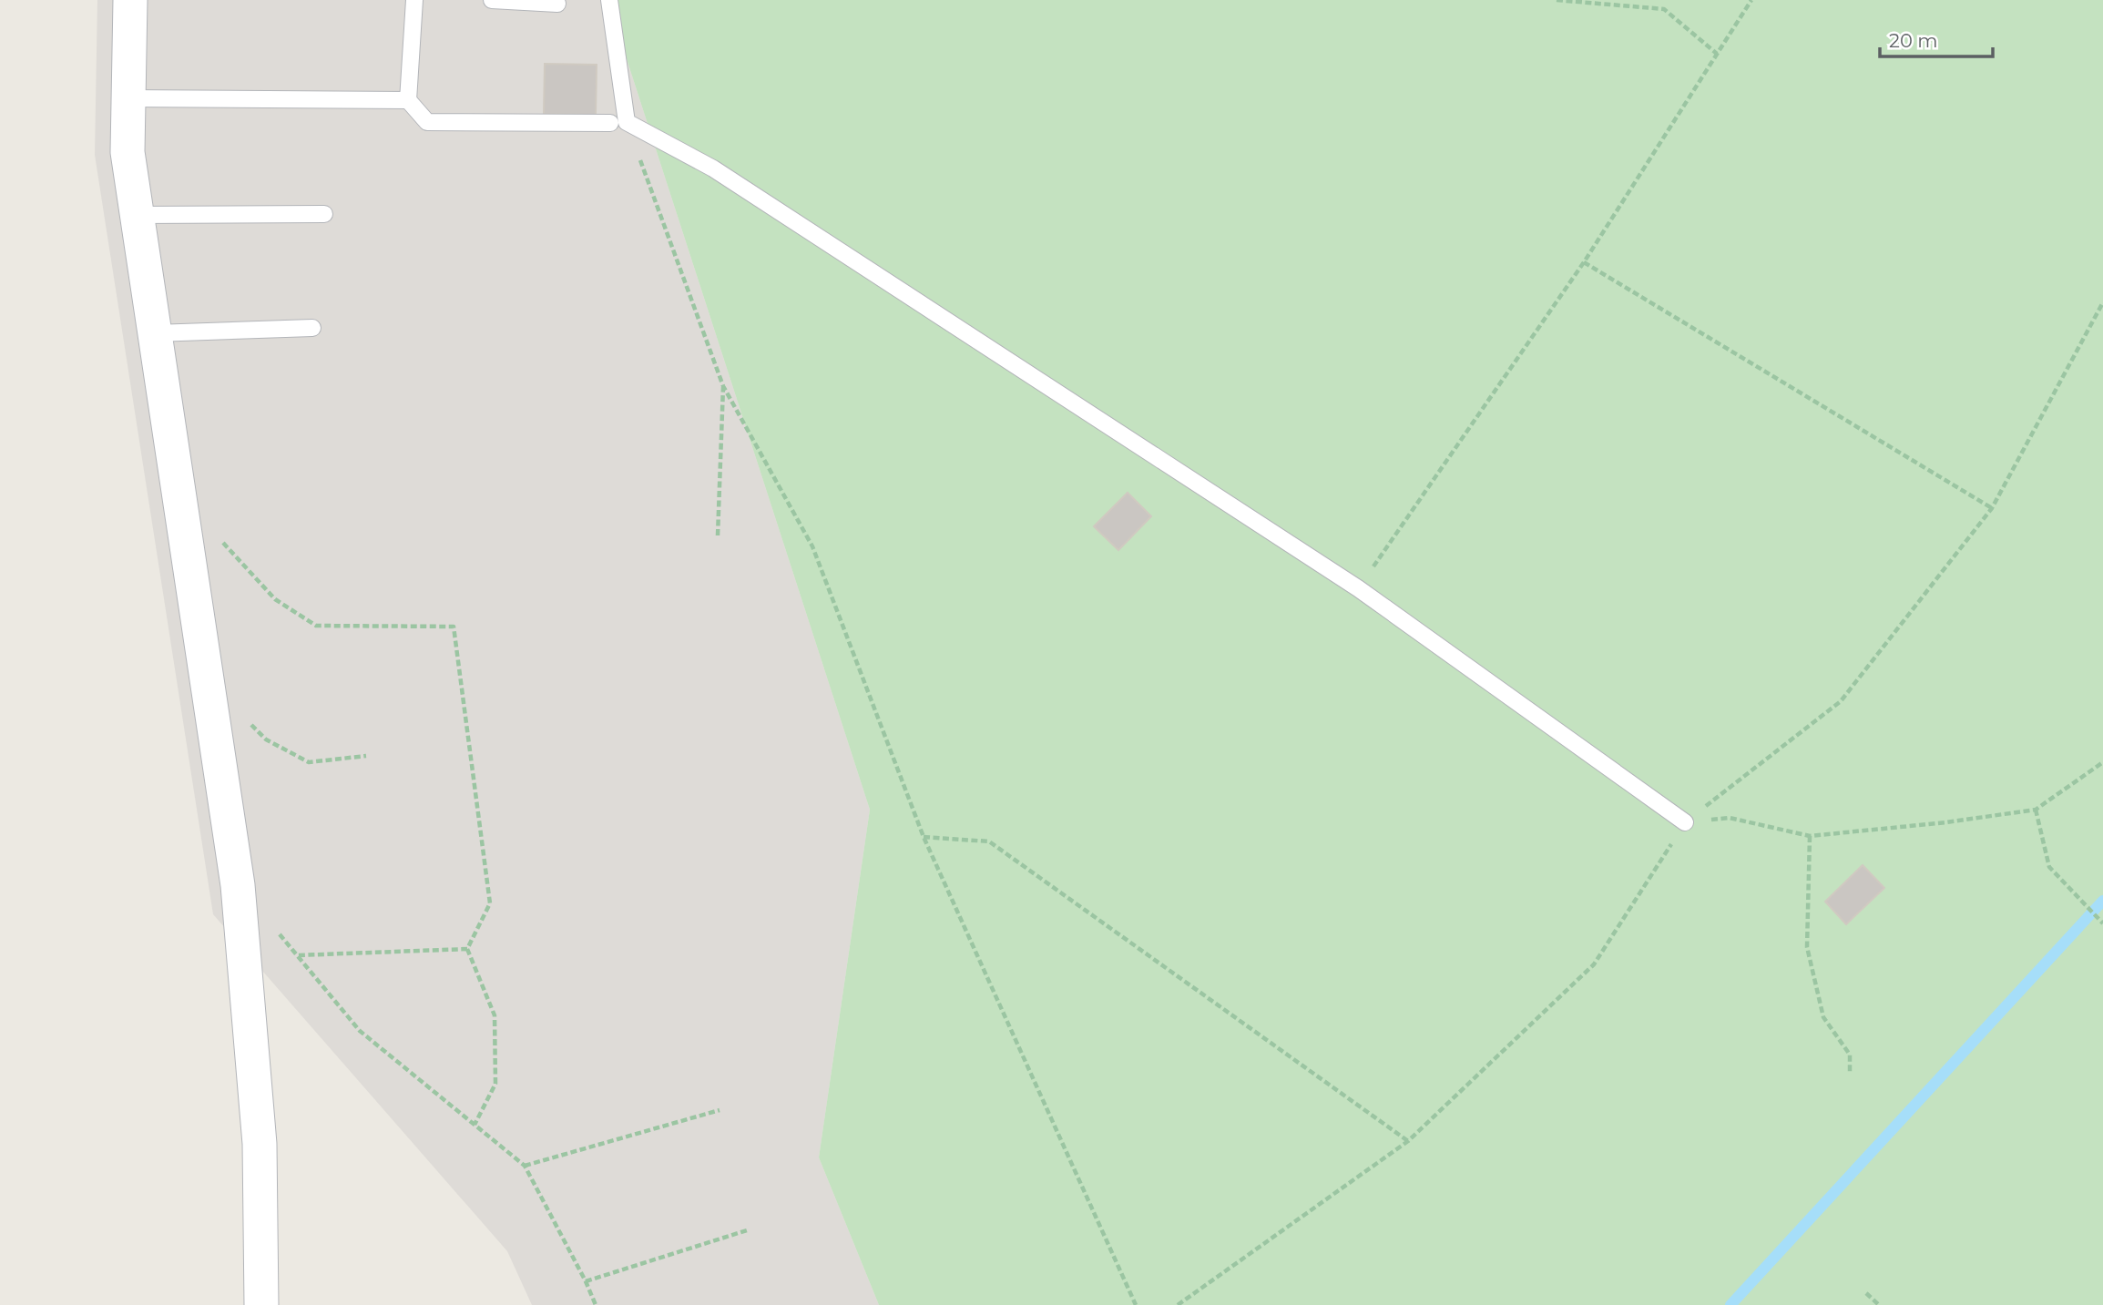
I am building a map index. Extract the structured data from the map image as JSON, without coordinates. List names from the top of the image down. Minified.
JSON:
{"scale_bar":"20 m"}
